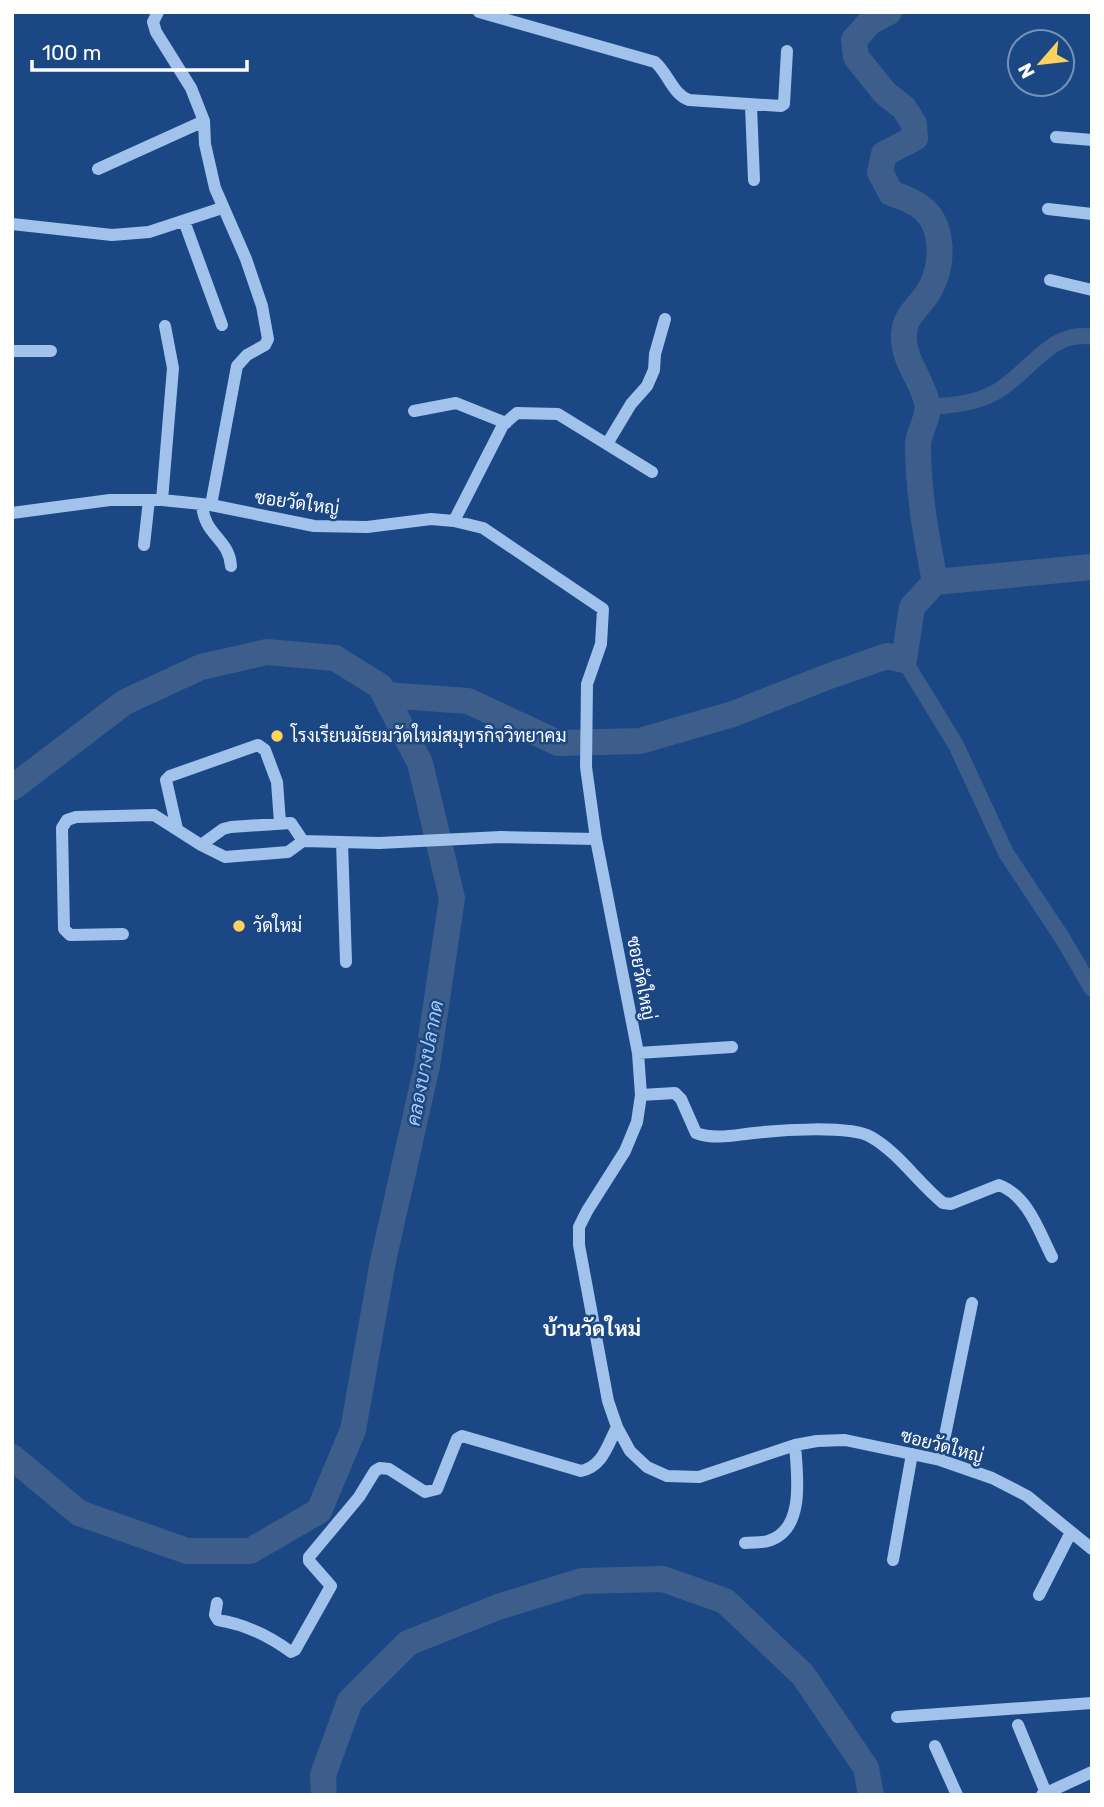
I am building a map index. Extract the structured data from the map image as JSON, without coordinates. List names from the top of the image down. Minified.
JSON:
{"streets":{"street":["ซอยวัดใหญ่"]},"districts":["บ้านวัดใหม่"],"water":["คลองบางปลากด"],"places":["โรงเรียนมัธยมวัดใหม่สมุทรกิจวิทยาคม","วัดใหม่"],"scale_bar":"100 m","north":"bottom left"}
